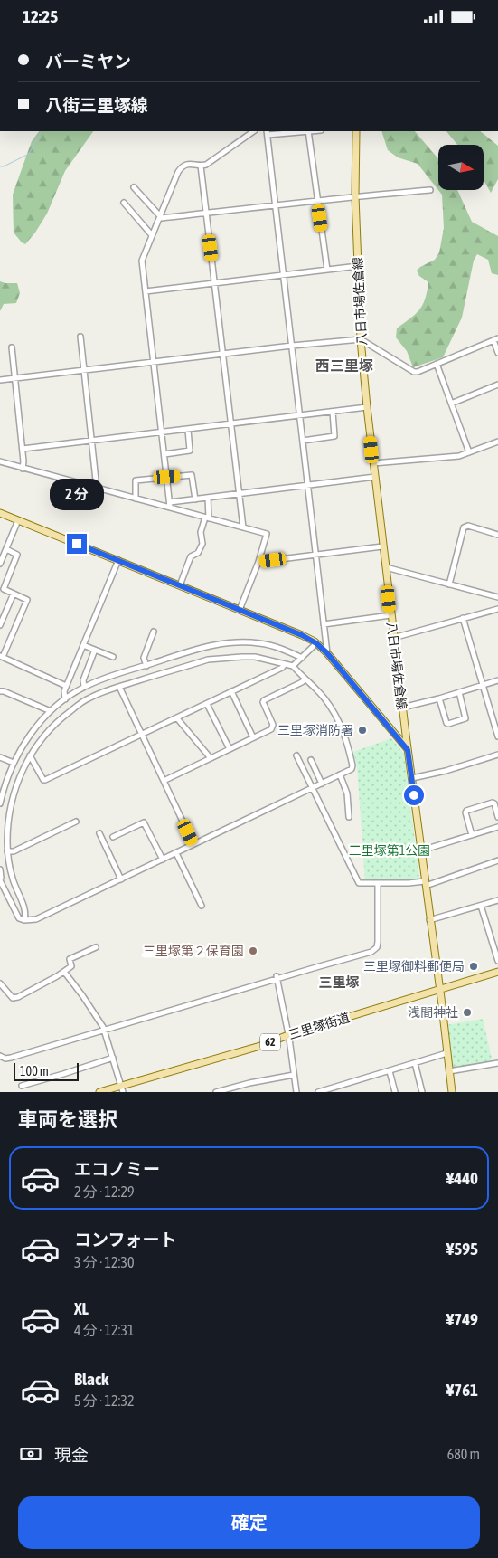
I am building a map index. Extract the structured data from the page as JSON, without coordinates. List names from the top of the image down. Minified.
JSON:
{"streets":{"main road":["八日市場佐倉線","三里塚街道","62"]},"crossings":[["八日市場佐倉線","三里塚街道"]],"districts":["西三里塚","三里塚"],"parks":["三里塚第1公園"],"places":["三里塚消防署","三里塚第２保育園","三里塚御料郵便局","浅間神社"],"scale_bar":"100 m","north":"right","page":{"status":"12:25","banner":["バーミヤン","八街三里塚線"],"bubble":"2 分","scale":"100 m","heading":"車両を選択","list":[{"name":"エコノミー","note":"2 分 · 12:29","value":"¥440"},{"name":"コンフォート","note":"3 分 · 12:30","value":"¥595"},{"name":"XL","note":"4 分 · 12:31","value":"¥749"},{"name":"Black","note":"5 分 · 12:32","value":"¥761"}],"pay":["現金","680 m"],"buttons":"確定"}}
